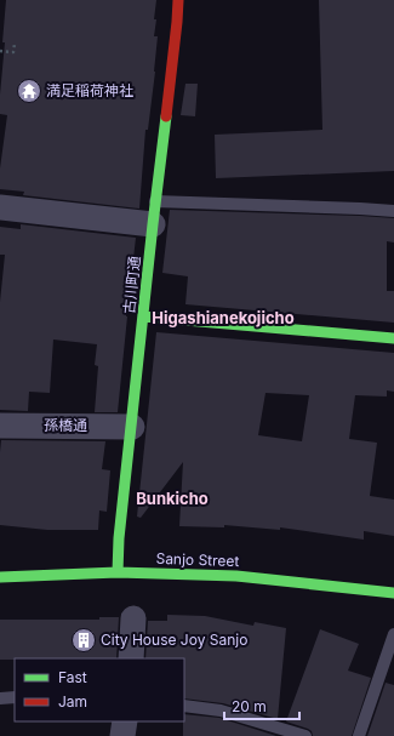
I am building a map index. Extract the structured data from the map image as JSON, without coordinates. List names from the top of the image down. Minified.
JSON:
{"streets":{"street":["古川町通","孫橋通","Sanjo Street"]},"crossings":[["古川町通","孫橋通"],["古川町通","Sanjo Street"]],"districts":["Higashianekojicho","Bunkicho"],"places":{"temple":["満足稲荷神社"],"building":["City House Joy Sanjo"]},"legend":["Fast","Jam"],"scale_bar":"20 m"}
